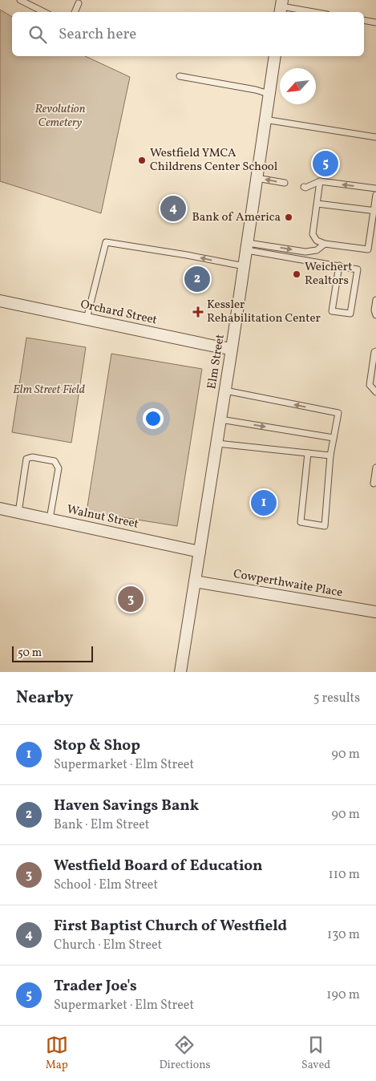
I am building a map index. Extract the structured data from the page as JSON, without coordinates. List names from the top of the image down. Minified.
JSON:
{"streets":{"street":["Orchard Street","Elm Street","Walnut Street","Cowperthwaite Place"]},"crossings":[["Orchard Street","Elm Street"],["Elm Street","Walnut Street"],["Elm Street","Cowperthwaite Place"]],"parks":["Revolution Cemetery","Elm Street Field"],"places":{"other":["Westfield YMCA Childrens Center School","Bank of America","Weichert Realtors"],"health":["Kessler Rehabilitation Center"]},"scale_bar":"50 m","north":"bottom left","page":{"search":"Search here","pins":["5","4","2","1","3"],"scale":"50 m","heading":["Nearby","5 results"],"list":[{"mark":"1","name":"Stop & Shop","note":"Supermarket · Elm Street","value":"90 m"},{"mark":"2","name":"Haven Savings Bank","note":"Bank · Elm Street","value":"90 m"},{"mark":"3","name":"Westfield Board of Education","note":"School · Elm Street","value":"110 m"},{"mark":"4","name":"First Baptist Church of Westfield","note":"Church · Elm Street","value":"130 m"},{"mark":"5","name":"Trader Joe's","note":"Supermarket · Elm Street","value":"190 m"}],"nav":["Map","Directions","Saved"]}}
